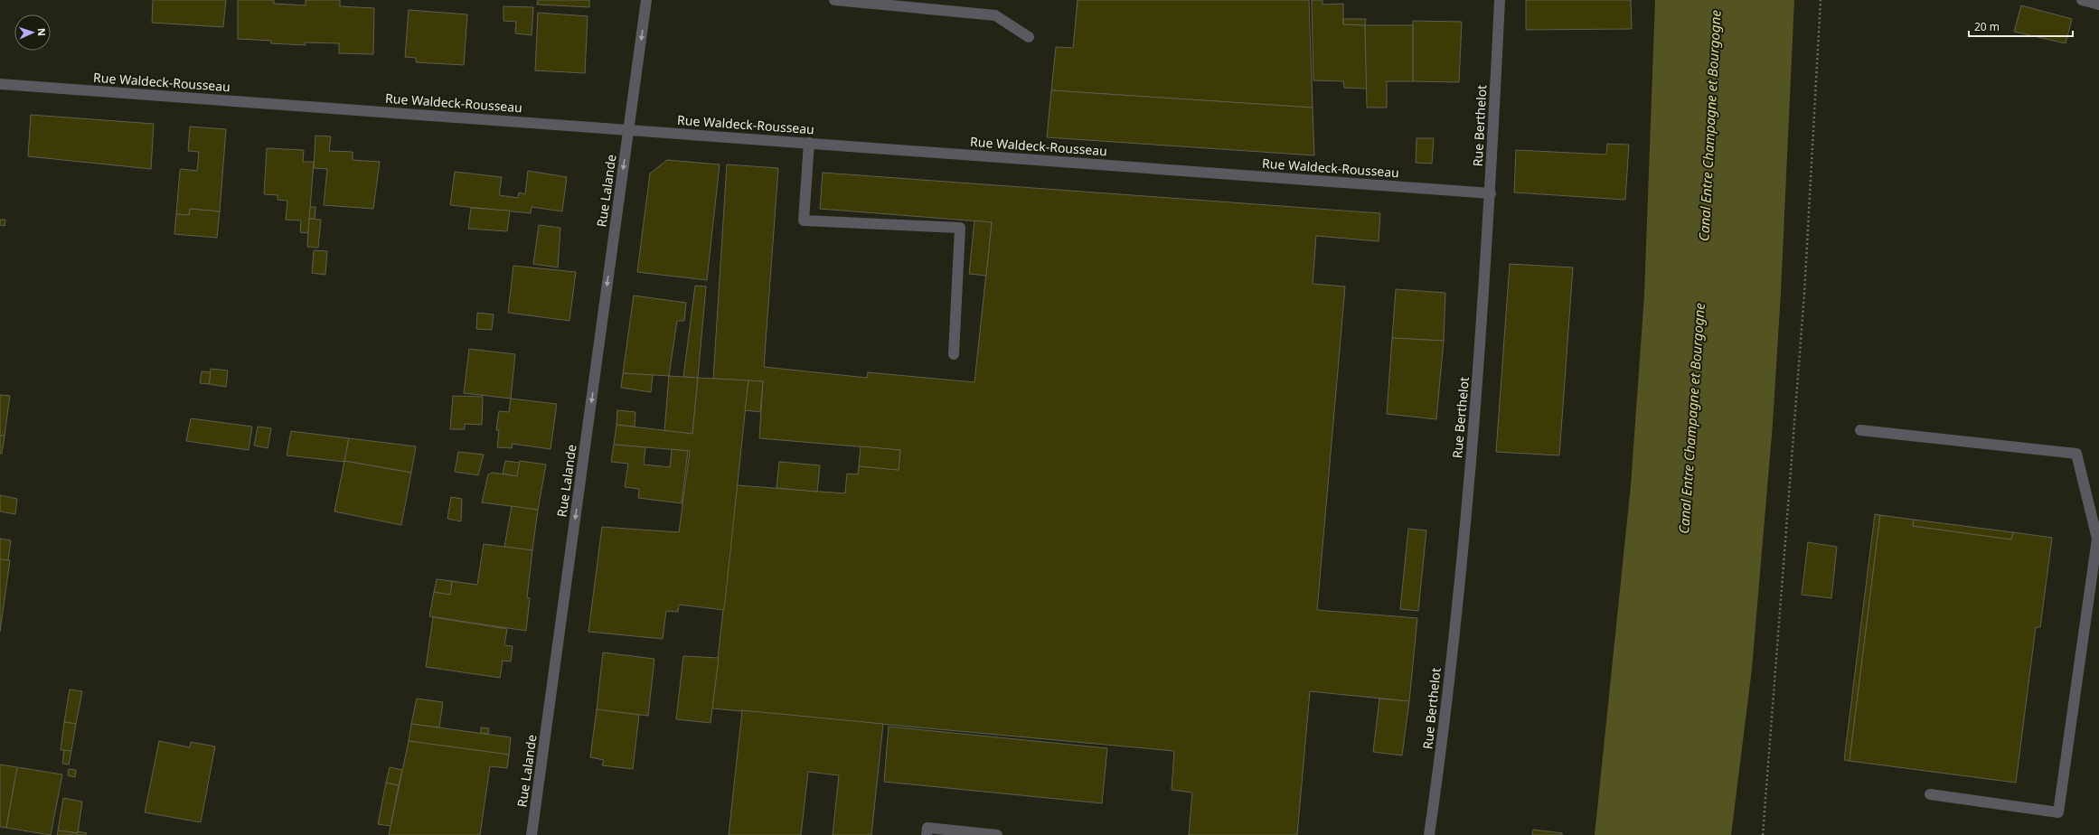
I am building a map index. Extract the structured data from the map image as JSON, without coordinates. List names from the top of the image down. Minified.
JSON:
{"streets":{"street":["Rue Waldeck-Rousseau","Rue Berthelot","Rue Lalande"]},"crossings":[["Rue Waldeck-Rousseau","Rue Berthelot"],["Rue Waldeck-Rousseau","Rue Lalande"]],"one_way":["Rue Lalande"],"water":["Canal Entre Champagne et Bourgogne"],"scale_bar":"20 m","north":"right"}
